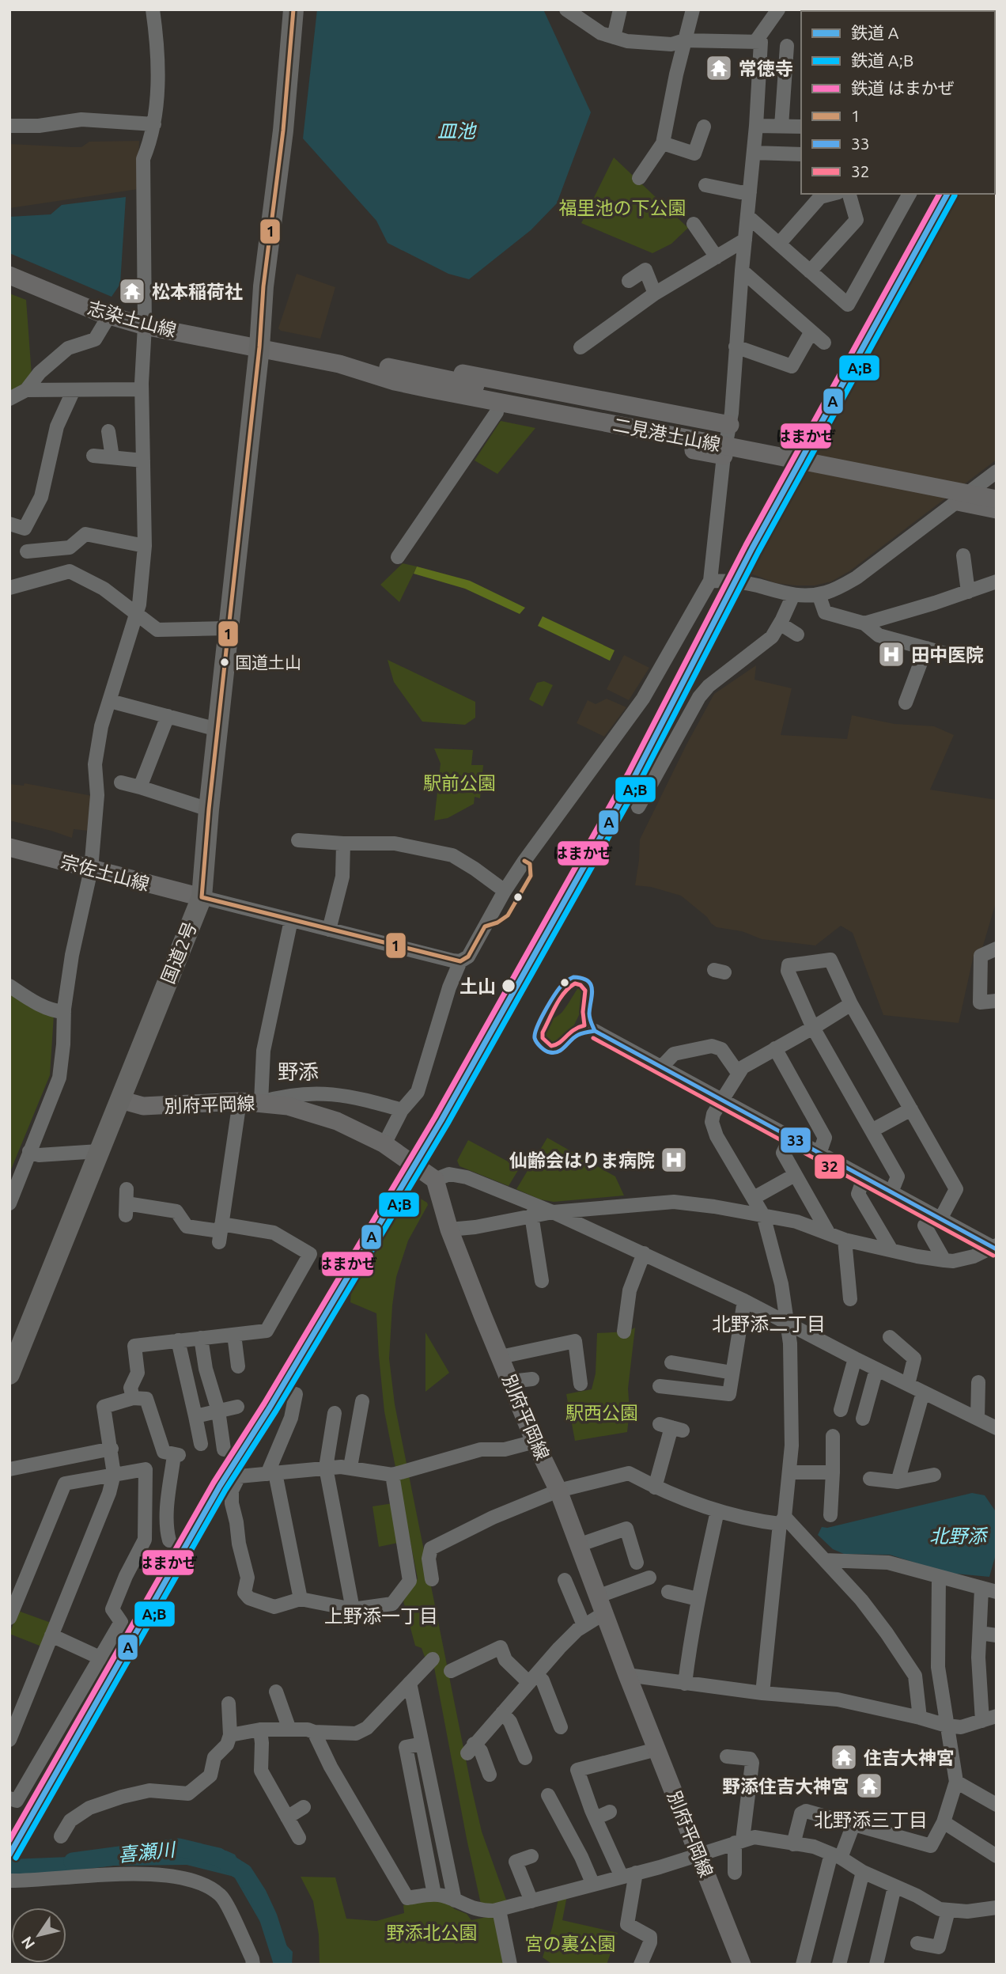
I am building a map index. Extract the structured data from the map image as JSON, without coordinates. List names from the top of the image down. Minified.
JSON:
{"streets":{"highway":["国道2号"],"main road":["志染土山線","二見港土山線","宗佐土山線","別府平岡線"]},"crossings":[["志染土山線","二見港土山線"],["志染土山線","国道2号"],["二見港土山線","国道2号"],["宗佐土山線","国道2号"],["国道2号","別府平岡線"]],"districts":["野添","北野添二丁目","上野添一丁目","北野添三丁目"],"water":["皿池","北野添","喜瀬川"],"parks":["福里池の下公園","駅前公園","駅西公園","野添北公園","宮の裏公園"],"places":{"temple":["常徳寺","松本稲荷社","住吉大神宮","野添住吉大神宮"],"hospital":["田中医院","仙齢会はりま病院"],"other":["国道土山","土山"]},"lines":["transit line 1","rail line A","rail line はまかぜ","rail line A;B","transit line 33","transit line 32"],"legend":["鉄道 A","鉄道 A;B","鉄道 はまかぜ","1","33","32"],"north":"bottom left"}
